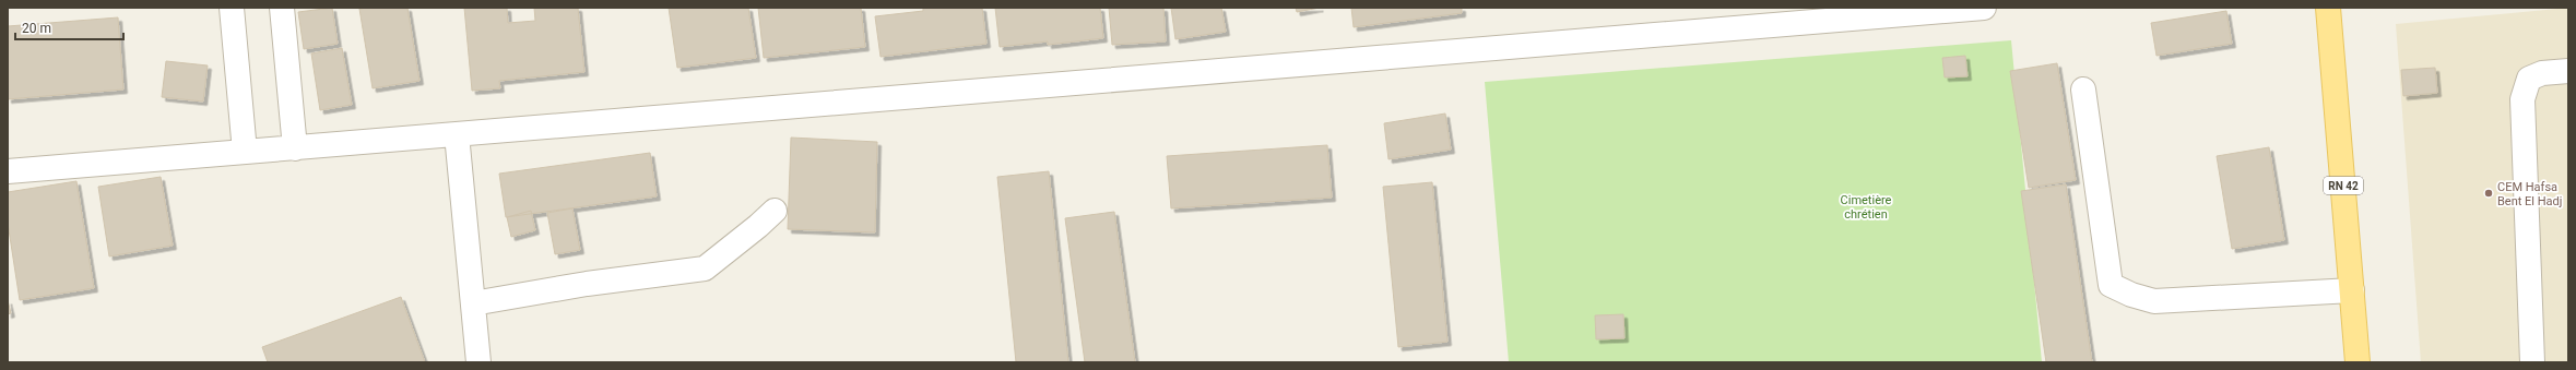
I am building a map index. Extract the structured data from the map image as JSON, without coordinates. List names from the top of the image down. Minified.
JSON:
{"streets":{"main road":["RN 42"]},"parks":["Cimetière chrétien"],"places":["CEM Hafsa Bent El Hadj"],"scale_bar":"20 m"}
